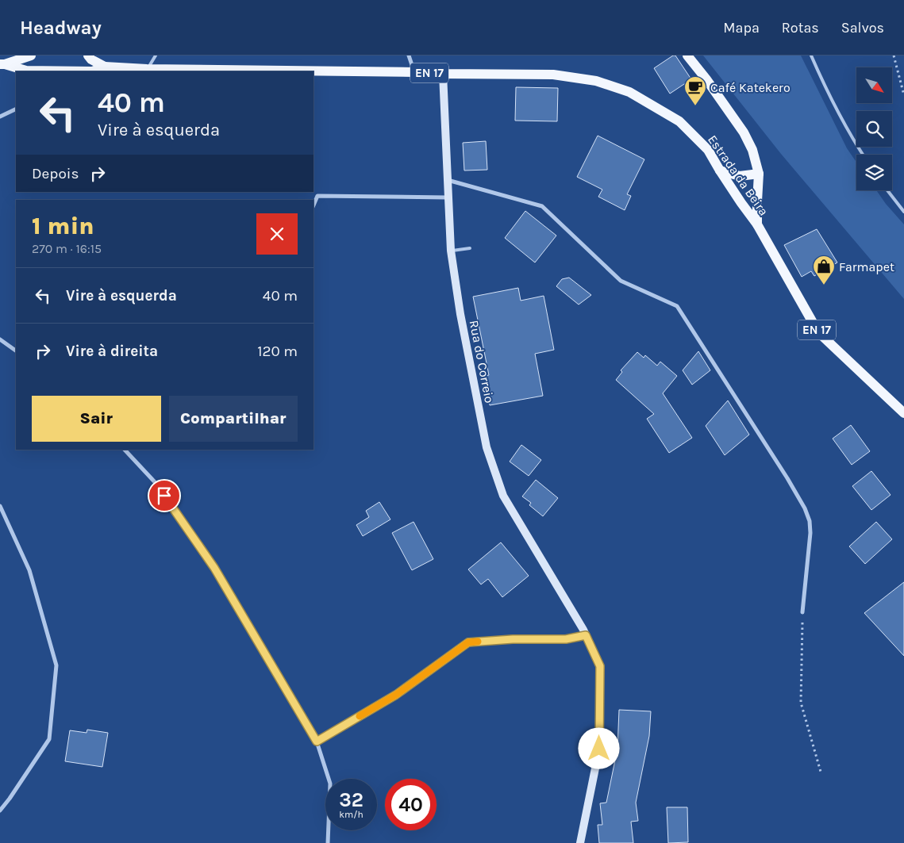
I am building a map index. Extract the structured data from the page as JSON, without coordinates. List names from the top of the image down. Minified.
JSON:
{"streets":{"main road":["EN 17","Estrada da Beira"],"street":["Rua do Correio"]},"crossings":[["EN 17","Estrada da Beira"],["Estrada da Beira","Rua do Correio"]],"places":{"cafe":["Café Katekero"],"shop":["Farmapet"]},"north":"bottom right","page":{"header":"Headway","nav":["Mapa","Rotas","Salvos"],"turn":["40 m","Vire à esquerda"],"then":"Depois","heading":["1 min","270 m · 16:15"],"list":[{"name":"Vire à esquerda","value":"40 m"},{"name":"Vire à direita","value":"120 m"}],"buttons":["Sair","Compartilhar"],"speed":"32 km/h","limit":"40"}}
